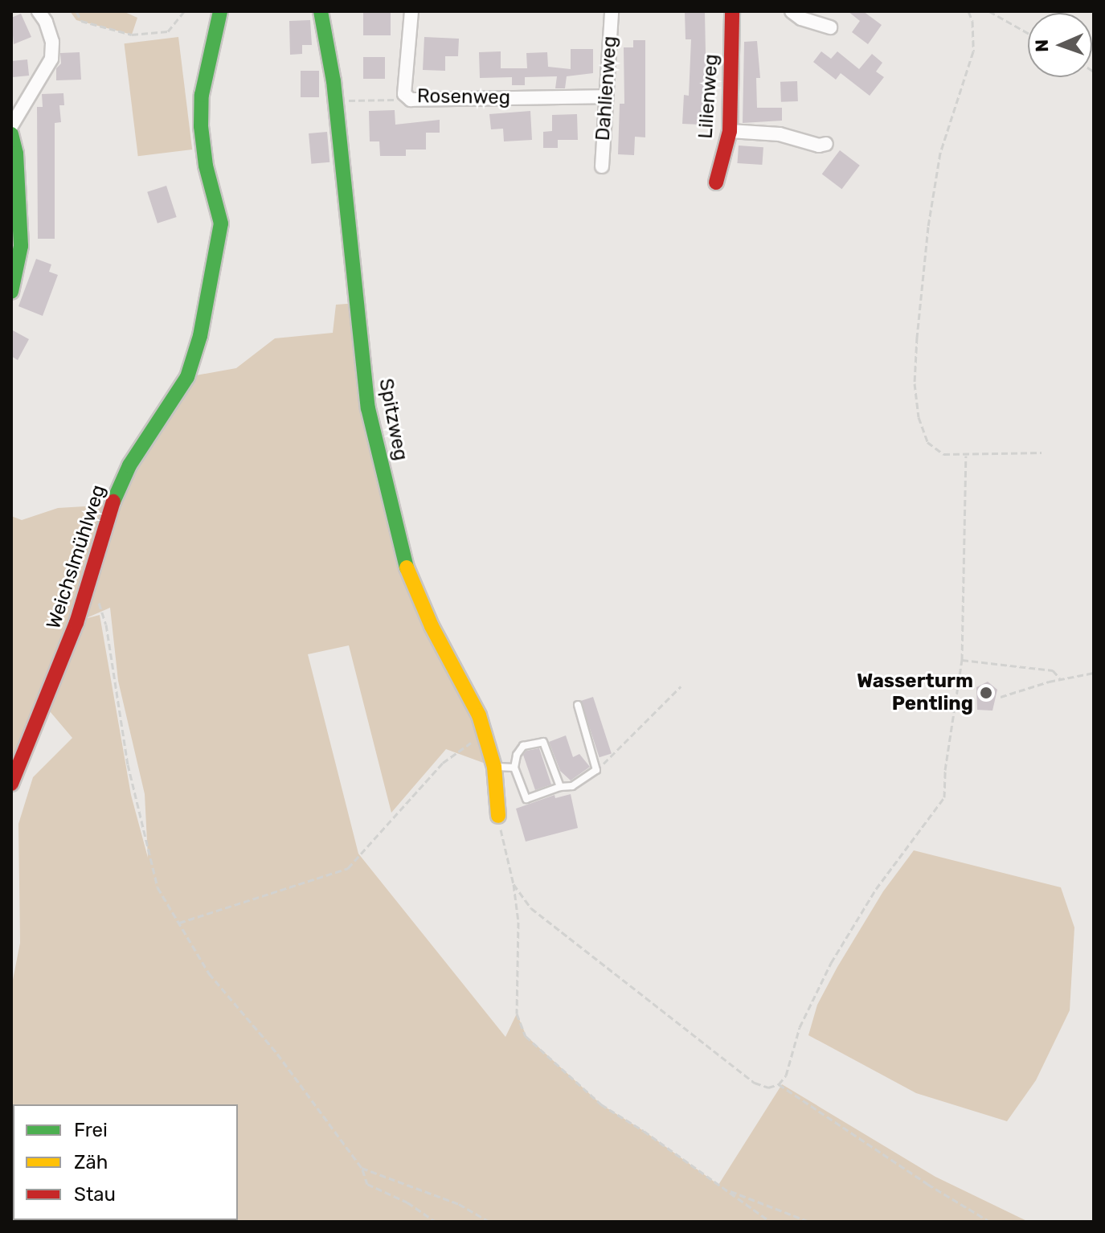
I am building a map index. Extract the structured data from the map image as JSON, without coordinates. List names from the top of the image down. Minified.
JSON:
{"streets":{"street":["Dahlienweg","Lilienweg","Rosenweg","Spitzweg","Weichslmühlweg"]},"crossings":[["Dahlienweg","Rosenweg"]],"places":["Wasserturm Pentling"],"legend":["Frei","Zäh","Stau"],"north":"left"}
